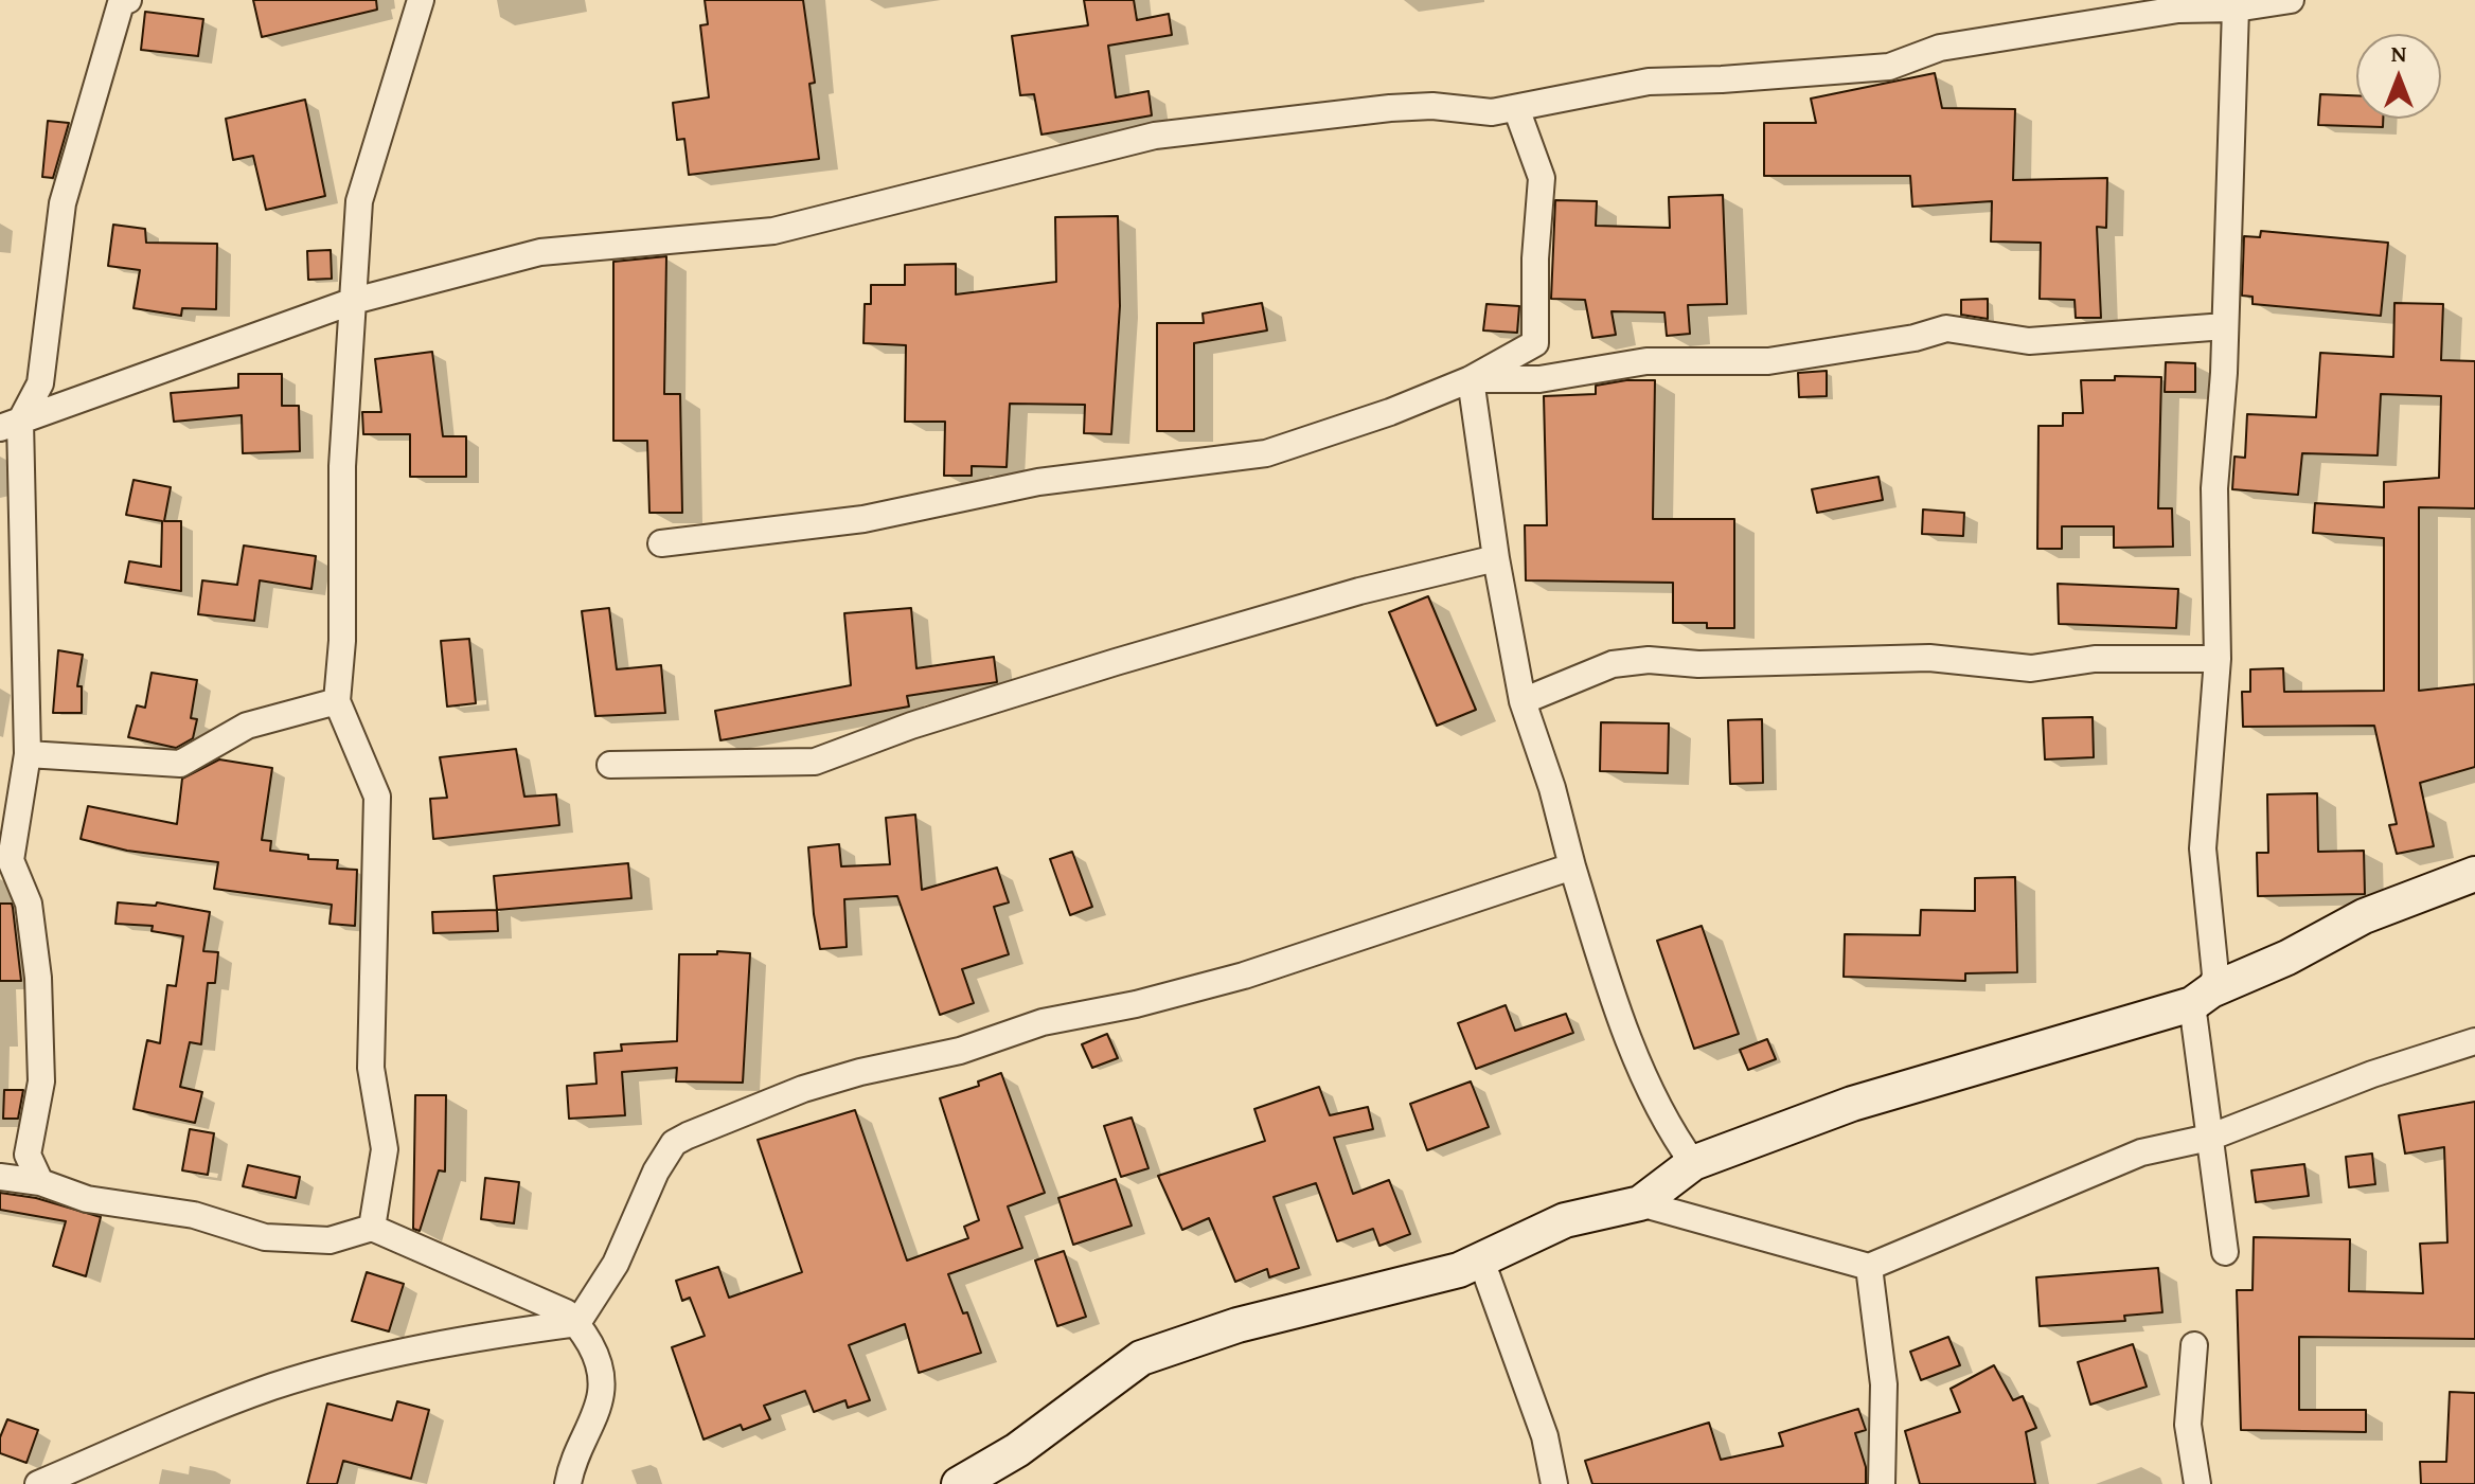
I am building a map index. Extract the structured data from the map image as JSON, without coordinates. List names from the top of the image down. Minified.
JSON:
{"north":"top"}
